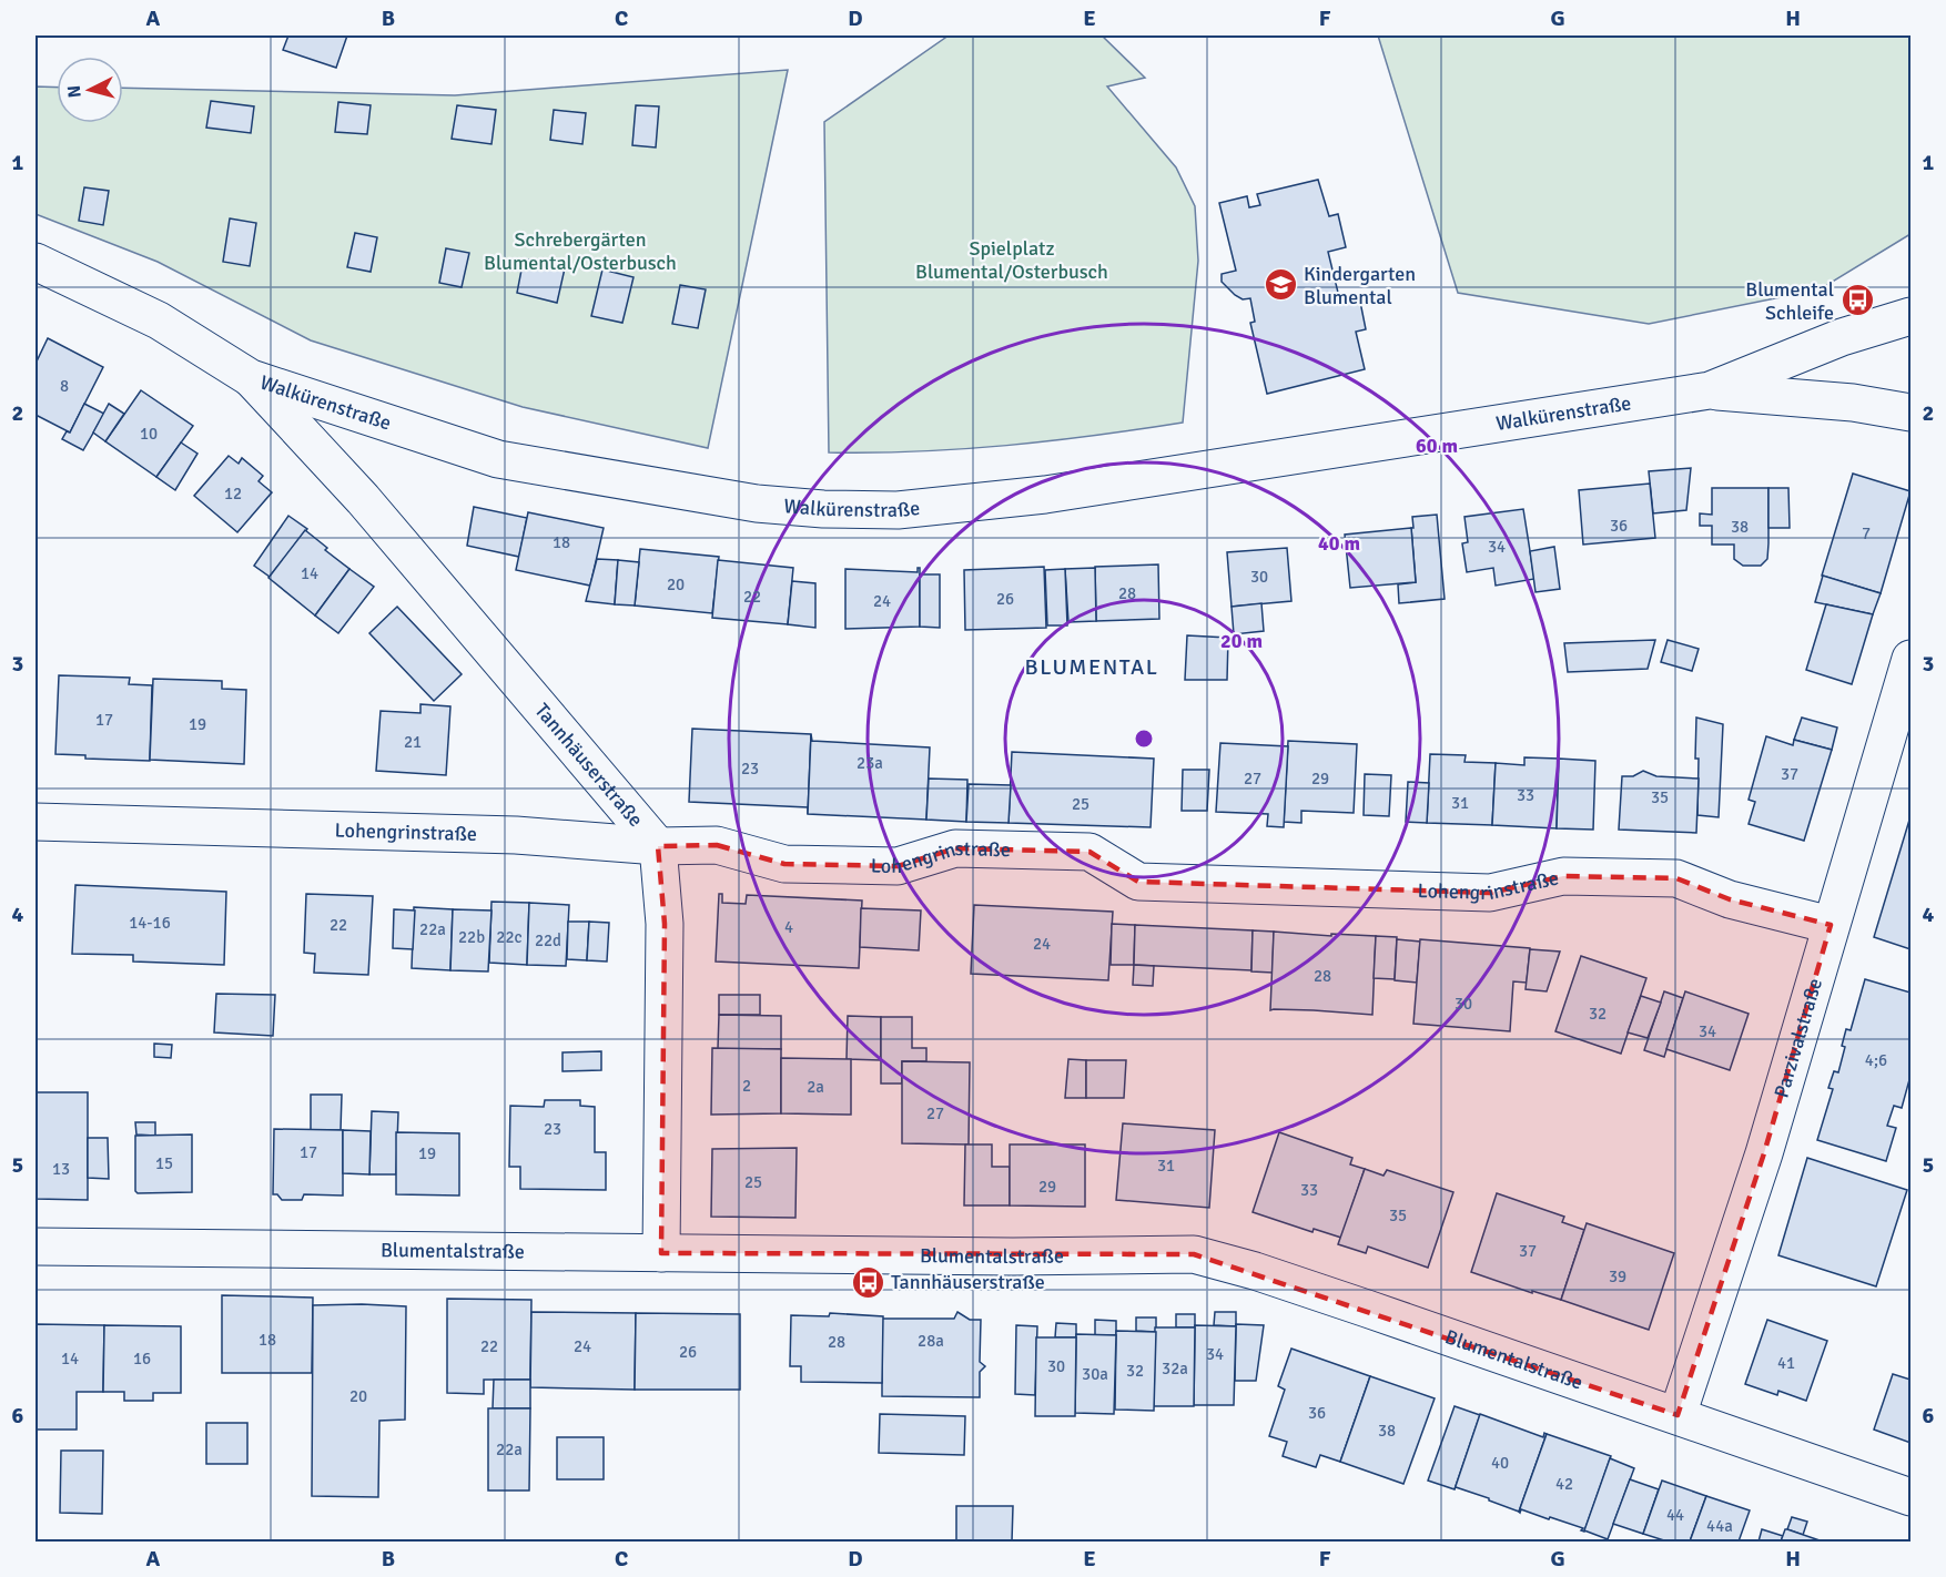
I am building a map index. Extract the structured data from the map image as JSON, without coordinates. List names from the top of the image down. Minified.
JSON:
{"streets":{"street":["Walkürenstraße","Tannhäuserstraße","Lohengrinstraße","Parzivalstraße","Blumentalstraße"]},"crossings":[["Walkürenstraße","Tannhäuserstraße"],["Tannhäuserstraße","Lohengrinstraße"],["Tannhäuserstraße","Blumentalstraße"],["Lohengrinstraße","Parzivalstraße"],["Parzivalstraße","Blumentalstraße"]],"districts":["BLUMENTAL"],"parks":["Schrebergärten Blumental/Osterbusch","Spielplatz Blumental/Osterbusch"],"places":{"school or university":["Kindergarten Blumental"],"bus stop":["Blumental Schleife","Tannhäuserstraße"]},"house_numbers":["8","10","12","36","38","7","18","34","14","30","20","28","22","26","24","17","19","21","23a","23","37","27","29","33","35","31","25","14-16","22","4","22a","22b","22c","22d","24","28","30","32","34","4;6","2","2a","27","23","17","19","15","31","13","25","29","33","35","37","39","18","28a","28","22","24","26","34","14","16","41","30","32a","32","30a","20","36","38","22a","40","42","44","44a"],"north":"left","grid":{"columns":["A","B","C","D","E","F","G","H"],"rows":["1","2","3","4","5","6"]},"rings":["60 m","40 m","20 m"]}
